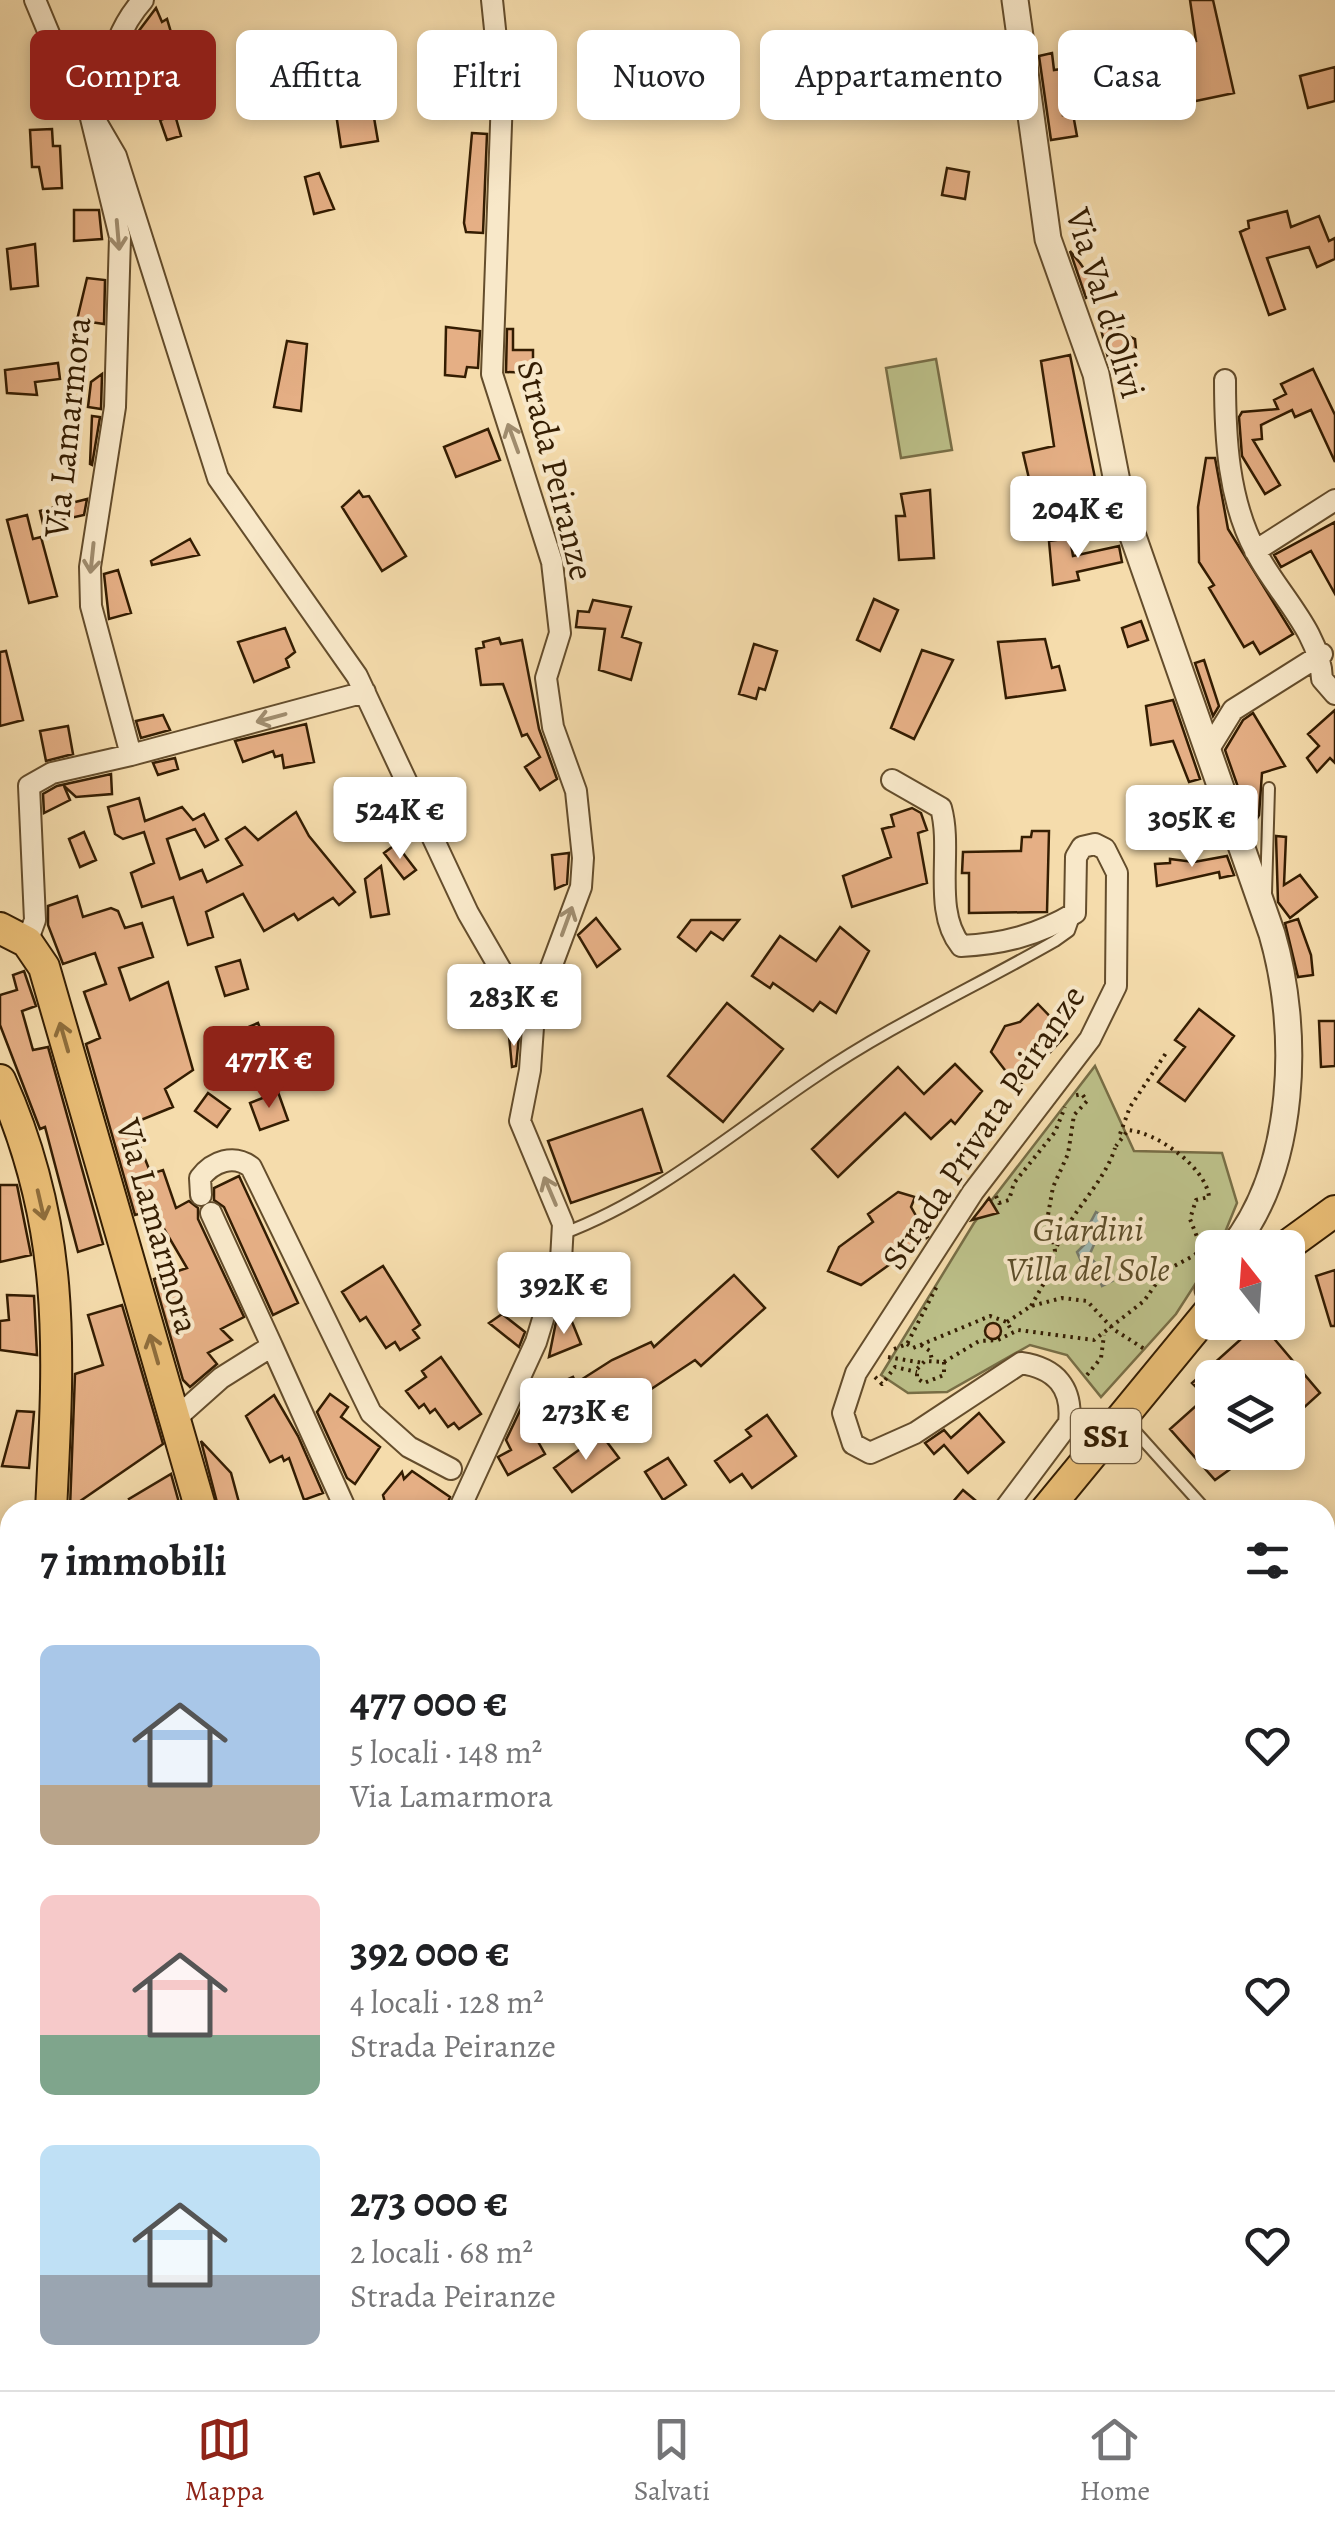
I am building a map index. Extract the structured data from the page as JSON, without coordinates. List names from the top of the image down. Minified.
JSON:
{"streets":{"main road":["Via Lamarmora","SS1"],"street":["Via Val d'Olivi","Strada Peiranze","Strada Privata Peiranze"]},"crossings":[["Via Lamarmora","Strada Peiranze"]],"one_way":["Strada Peiranze"],"parks":["Giardini Villa del Sole"],"north":"top","page":{"chip":["Compra","Affitta","Filtri","Nuovo","Appartamento","Casa"],"price":["204K €","524K €","305K €","283K €","477K €","392K €","273K €"],"heading":"7 immobili","list":[{"name":"477 000 €","note":"5 locali · 148 m² · Via Lamarmora"},{"name":"392 000 €","note":"4 locali · 128 m² · Strada Peiranze"},{"name":"273 000 €","note":"2 locali · 68 m² · Strada Peiranze"}],"tabs":["Mappa","Salvati","Home"]}}
